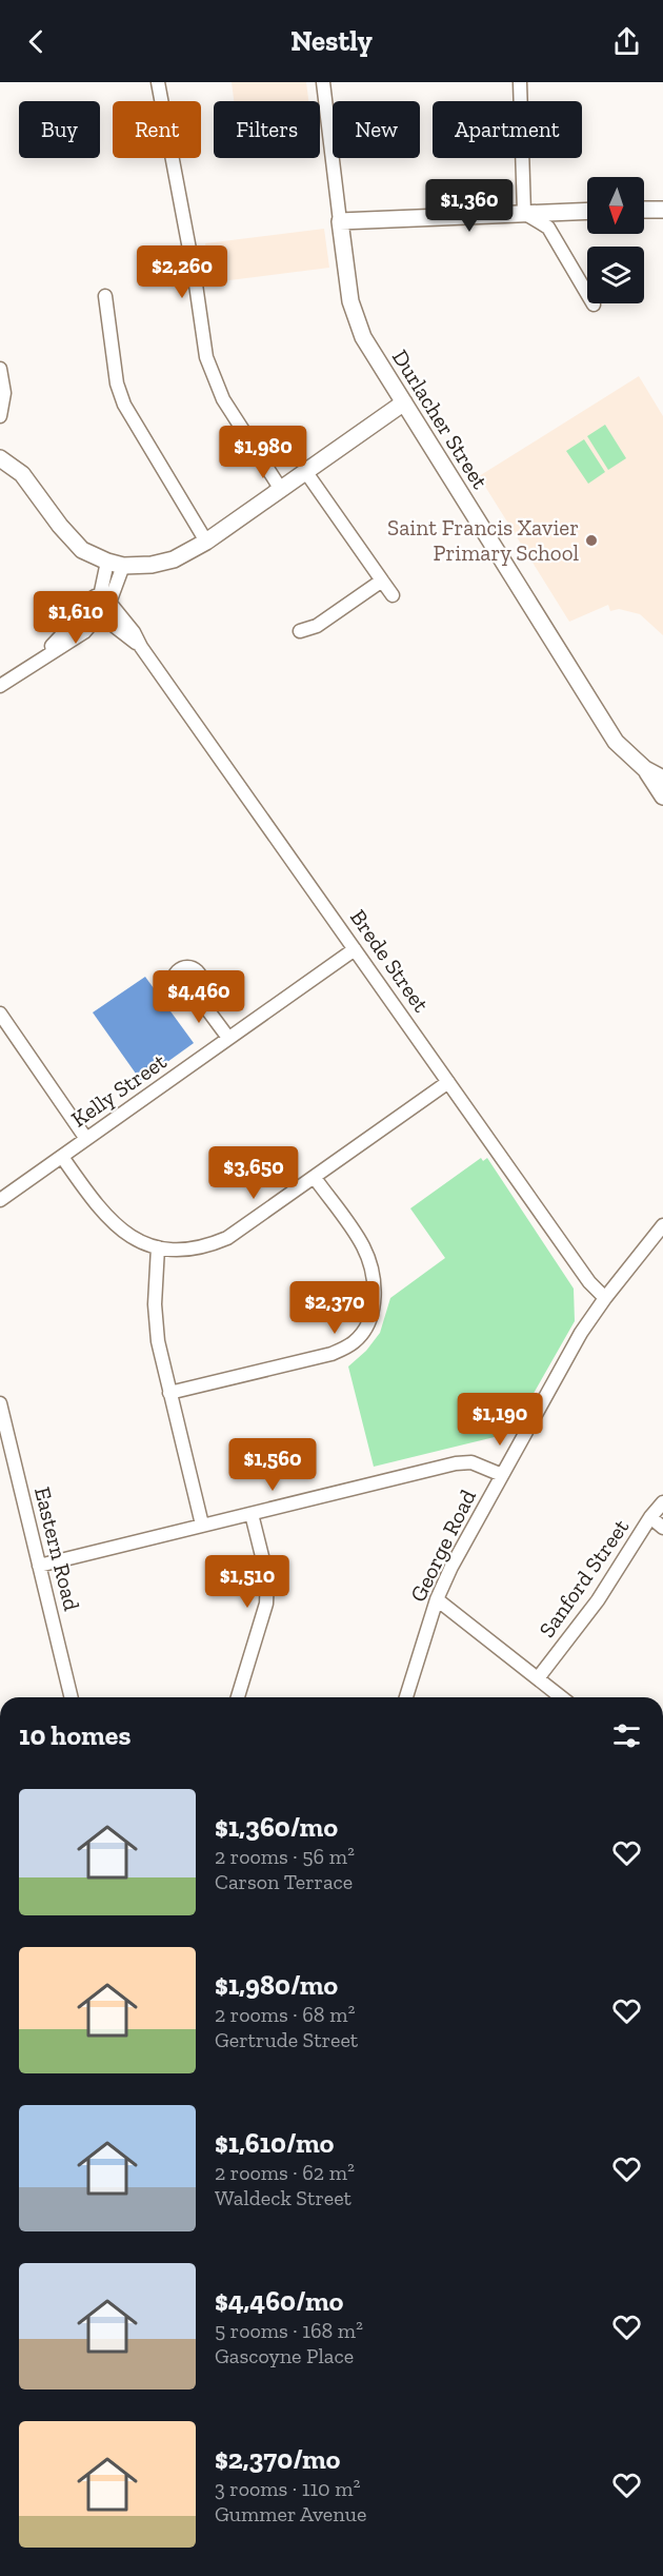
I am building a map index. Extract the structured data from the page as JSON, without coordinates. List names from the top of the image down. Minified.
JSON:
{"streets":{"main road":["Durlacher Street"],"street":["Brede Street","Kelly Street","George Road","Eastern Road","Sanford Street"]},"crossings":[["Brede Street","Kelly Street"],["Brede Street","George Road"]],"places":["Saint Francis Xavier Primary School"],"north":"bottom","page":{"header":"Nestly","chip":["Buy","Rent","Filters","New","Apartment"],"price":["$1,360","$2,260","$1,980","$1,610","$4,460","$3,650","$2,370","$1,190","$1,560","$1,510"],"heading":"10 homes","list":[{"name":"$1,360/mo","note":"2 rooms · 56 m² · Carson Terrace"},{"name":"$1,980/mo","note":"2 rooms · 68 m² · Gertrude Street"},{"name":"$1,610/mo","note":"2 rooms · 62 m² · Waldeck Street"},{"name":"$4,460/mo","note":"5 rooms · 168 m² · Gascoyne Place"},{"name":"$2,370/mo","note":"3 rooms · 110 m² · Gummer Avenue"}]}}
